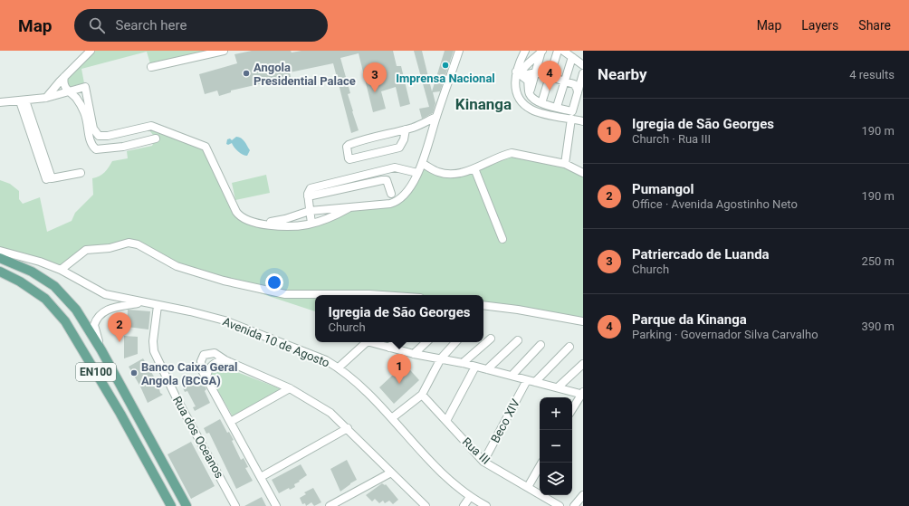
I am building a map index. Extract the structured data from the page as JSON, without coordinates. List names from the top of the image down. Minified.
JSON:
{"streets":{"main road":["EN100"],"street":["Avenida 10 de Agosto","Beco XIV","Rua dos Oceanos","Rua III"]},"crossings":[["Avenida 10 de Agosto","Rua dos Oceanos"],["Beco XIV","Rua III"]],"districts":["Kinanga"],"places":["Imprensa Nacional","Angola Presidential Palace","Banco Caixa Geral Angola (BCGA)"],"page":{"header":"Map","search":"Search here","nav":["Map","Layers","Share"],"heading":["Nearby","4 results"],"pins":["4","3","2","1"],"list":[{"mark":"1","name":"Igregia de São Georges","note":"Church · Rua III","value":"190 m"},{"mark":"2","name":"Pumangol","note":"Office · Avenida Agostinho Neto","value":"190 m"},{"mark":"3","name":"Patriercado de Luanda","note":"Church","value":"250 m"},{"mark":"4","name":"Parque da Kinanga","note":"Parking · Governador Silva Carvalho","value":"390 m"}],"popup":["Igregia de São Georges","Church"],"map_buttons":["+","−"]}}
